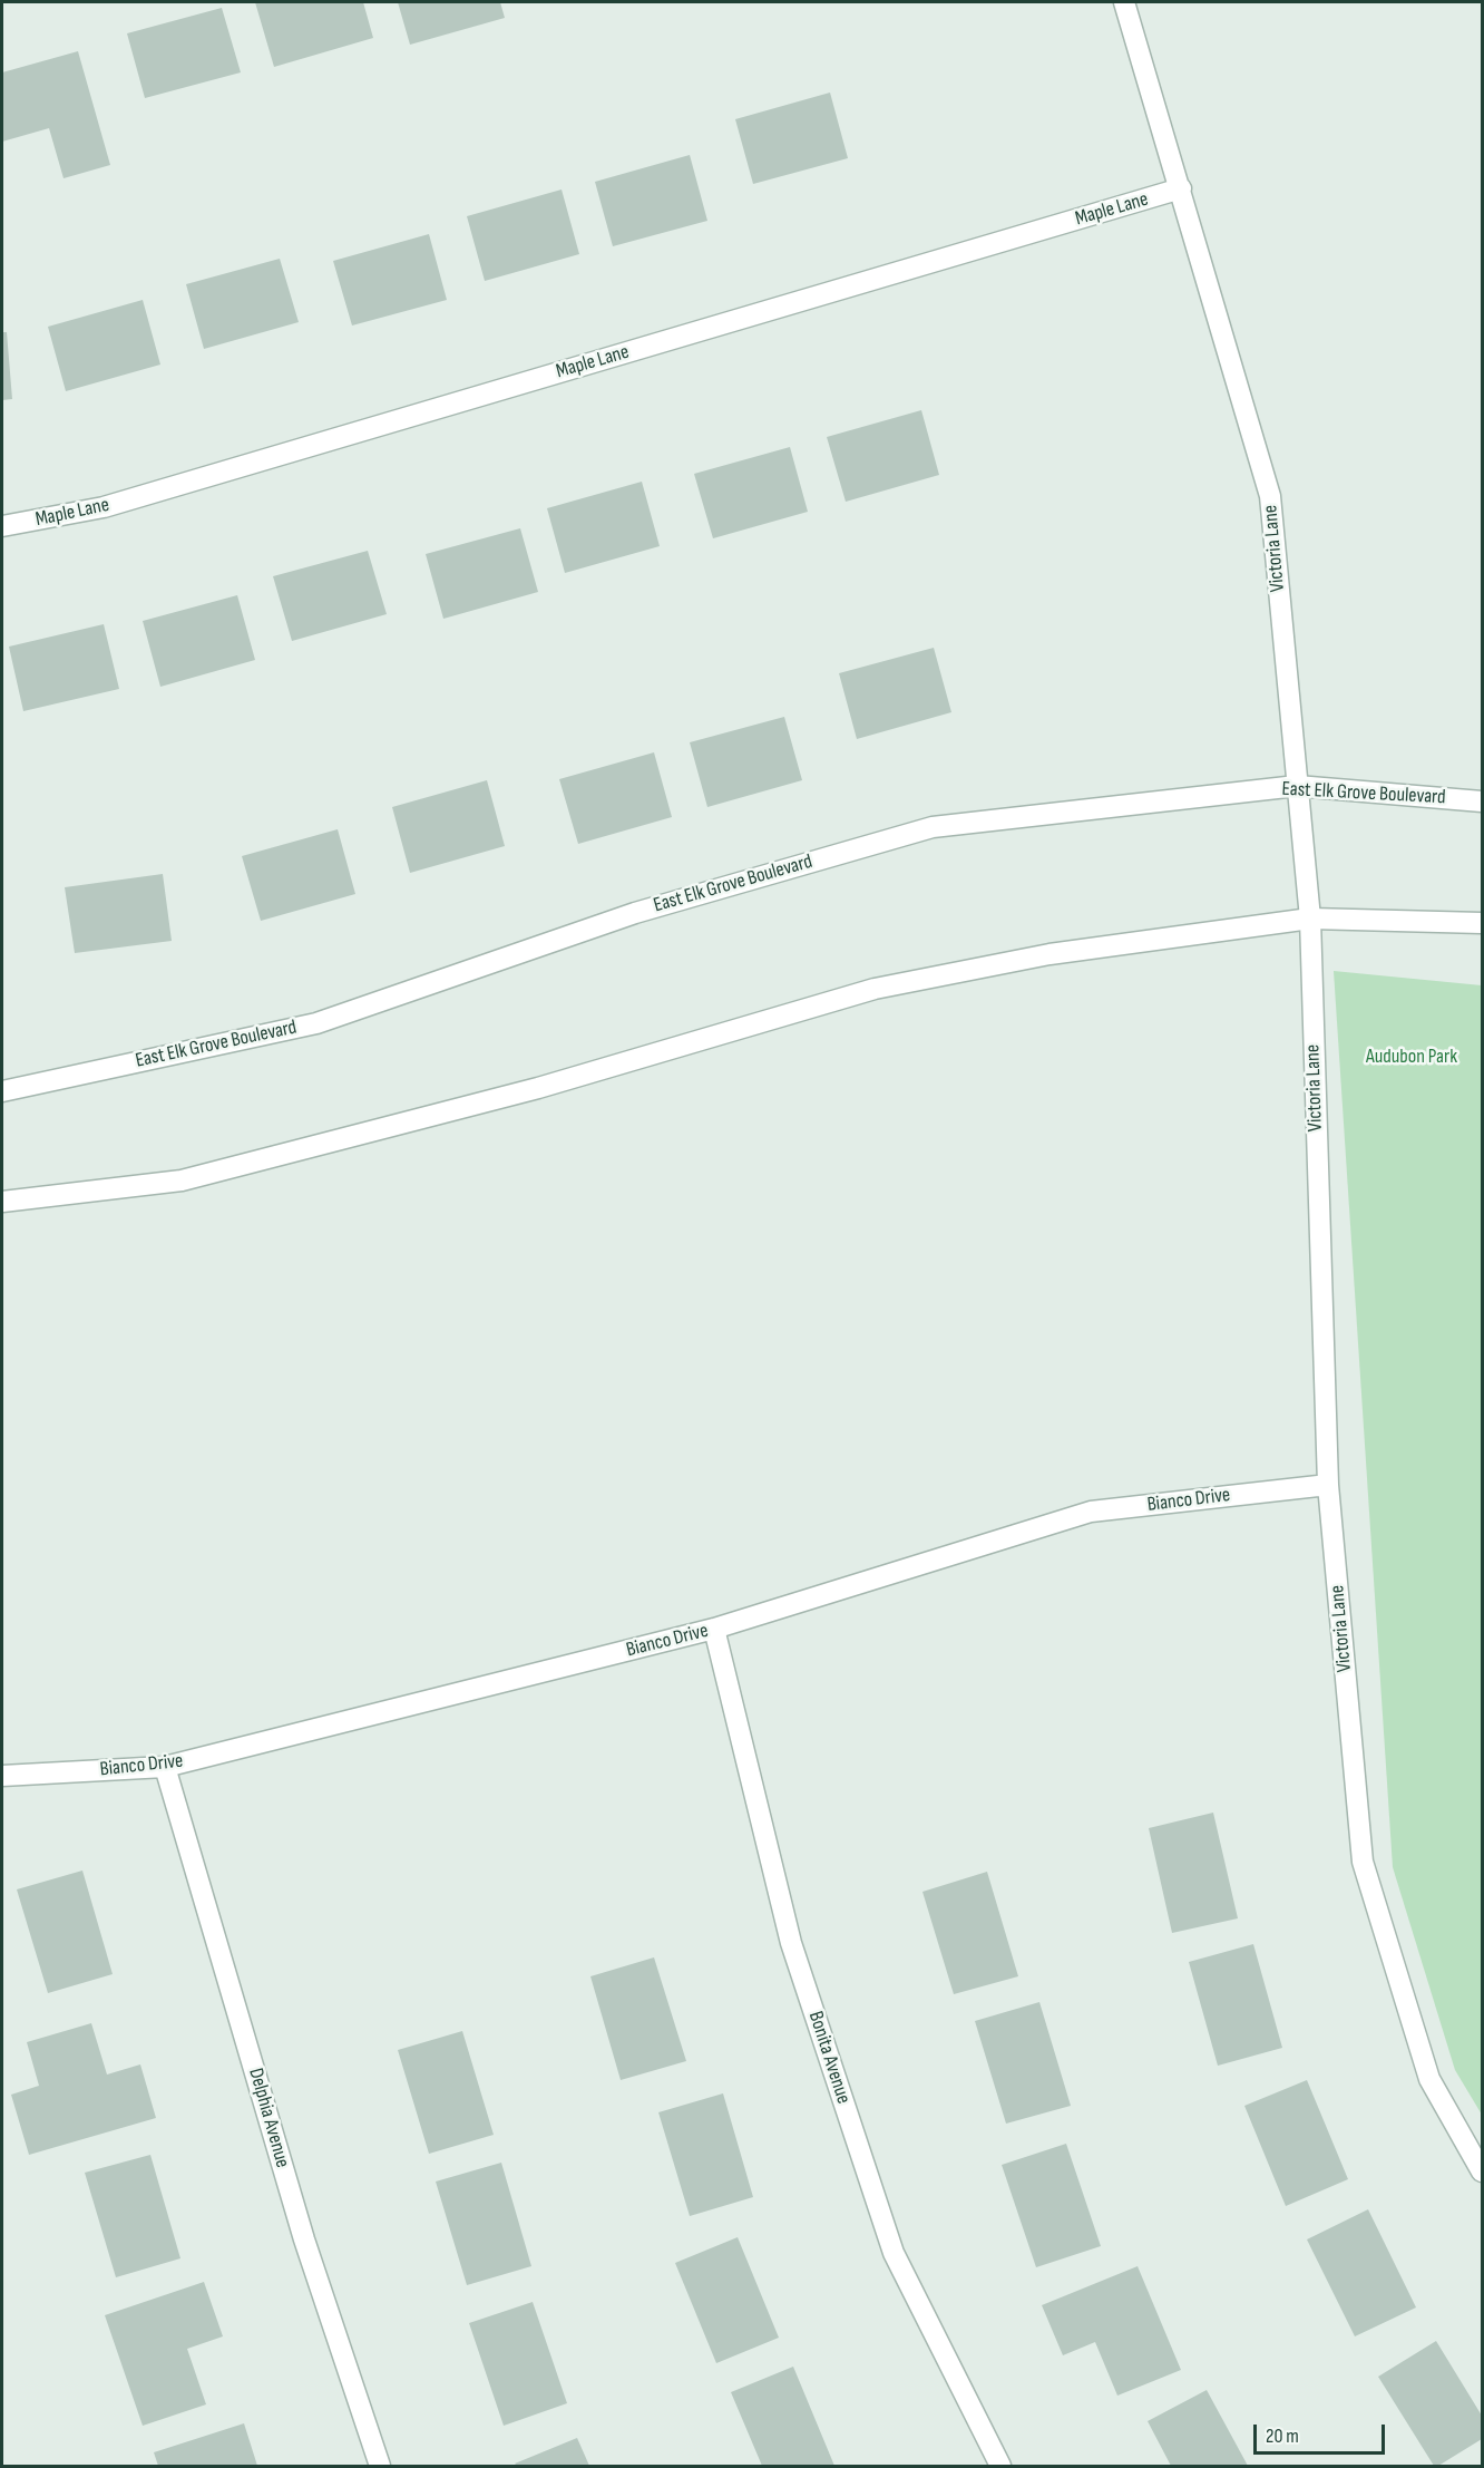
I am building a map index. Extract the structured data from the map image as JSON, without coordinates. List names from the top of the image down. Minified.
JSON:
{"streets":{"street":["Maple Lane","Victoria Lane","East Elk Grove Boulevard","Bianco Drive","Bonita Avenue","Delphia Avenue"]},"crossings":[["Maple Lane","Victoria Lane"],["Victoria Lane","East Elk Grove Boulevard"],["Victoria Lane","Bianco Drive"],["Bianco Drive","Bonita Avenue"],["Bianco Drive","Delphia Avenue"]],"parks":["Audubon Park"],"scale_bar":"20 m"}
